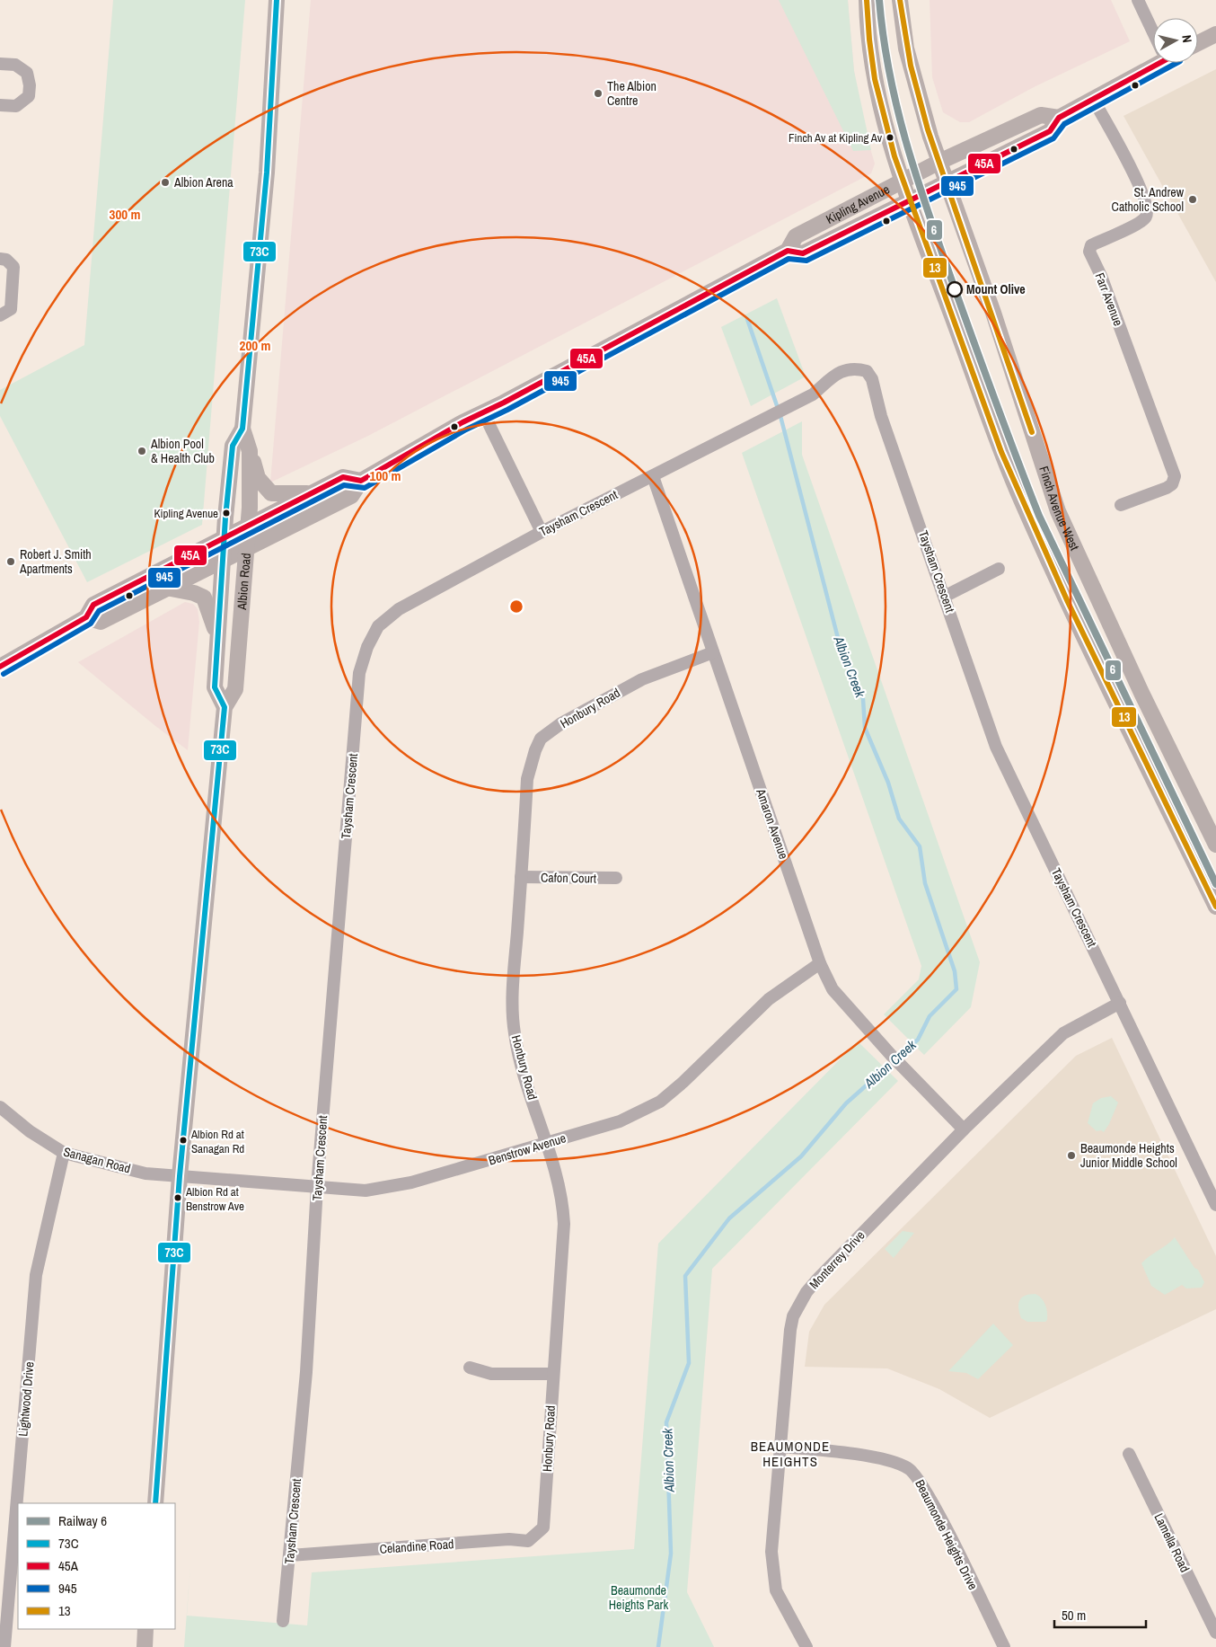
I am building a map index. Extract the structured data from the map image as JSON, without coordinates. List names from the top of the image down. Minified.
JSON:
{"streets":{"main road":["Kipling Avenue","Finch Avenue West","Albion Road"],"street":["Farr Avenue","Taysham Crescent","Honbury Road","Amaron Avenue","Cafon Court","Benstrow Avenue","Sanagan Road","Monterrey Drive","Lightwood Drive","Beaumonde Heights Drive","Lamella Road","Celandine Road"]},"crossings":[["Kipling Avenue","Farr Avenue"],["Kipling Avenue","Finch Avenue West"],["Kipling Avenue","Albion Road"],["Taysham Crescent","Amaron Avenue"],["Taysham Crescent","Benstrow Avenue"],["Taysham Crescent","Monterrey Drive"],["Taysham Crescent","Celandine Road"],["Albion Road","Benstrow Avenue"],["Albion Road","Sanagan Road"],["Honbury Road","Amaron Avenue"],["Honbury Road","Cafon Court"],["Honbury Road","Benstrow Avenue"],["Honbury Road","Celandine Road"],["Amaron Avenue","Benstrow Avenue"],["Amaron Avenue","Monterrey Drive"],["Benstrow Avenue","Sanagan Road"],["Sanagan Road","Lightwood Drive"],["Monterrey Drive","Beaumonde Heights Drive"]],"districts":["BEAUMONDE HEIGHTS"],"water":["Albion Creek"],"parks":["Beaumonde Heights Park"],"places":["The Albion Centre","Finch Av at Kipling Av","Albion Arena","St. Andrew Catholic School","Mount Olive","Albion Pool & Health Club","Kipling Avenue","Robert J. Smith Apartments","Albion Rd at Sanagan Rd","Beaumonde Heights Junior Middle School","Albion Rd at Benstrow Ave"],"lines":["rail line 6","transit line 73C","transit line 13","transit line 45A","transit line 945"],"legend":["Railway 6","73C","45A","945","13"],"scale_bar":"50 m","north":"right","rings":["300 m","200 m","100 m"]}
